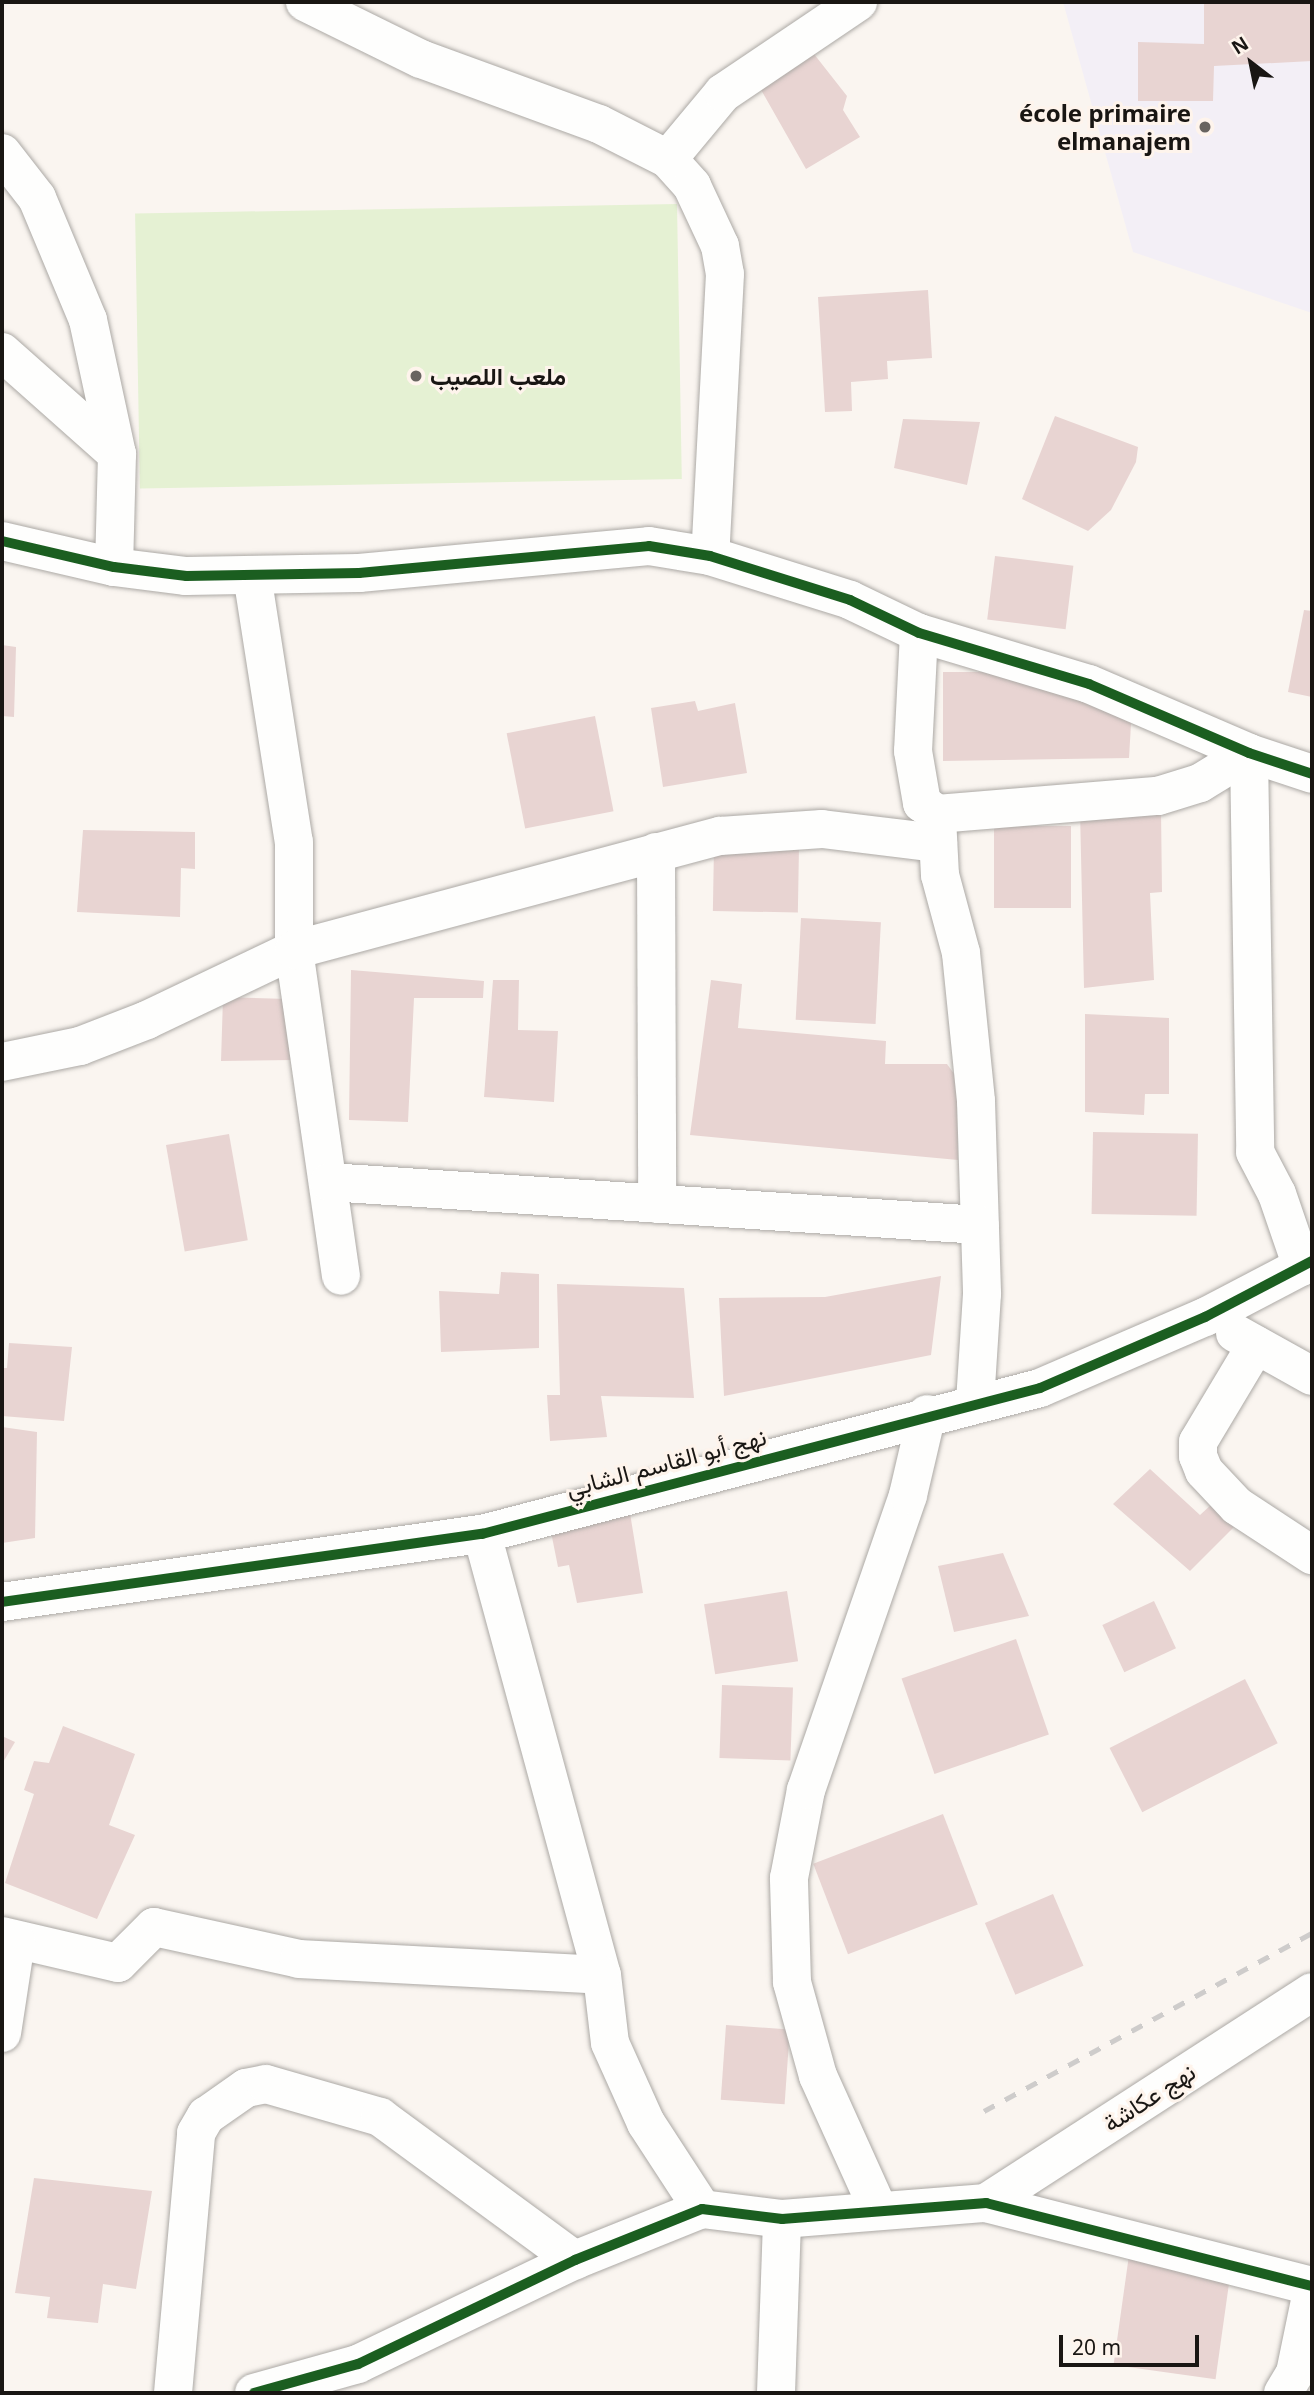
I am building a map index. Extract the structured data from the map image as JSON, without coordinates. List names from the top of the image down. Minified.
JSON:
{"streets":{"street":["نهج أبو القاسم الشابي","نهج عكاشة"]},"places":["école primaire elmanajem","ملعب اللصيب"],"scale_bar":"20 m","north":"top left"}
